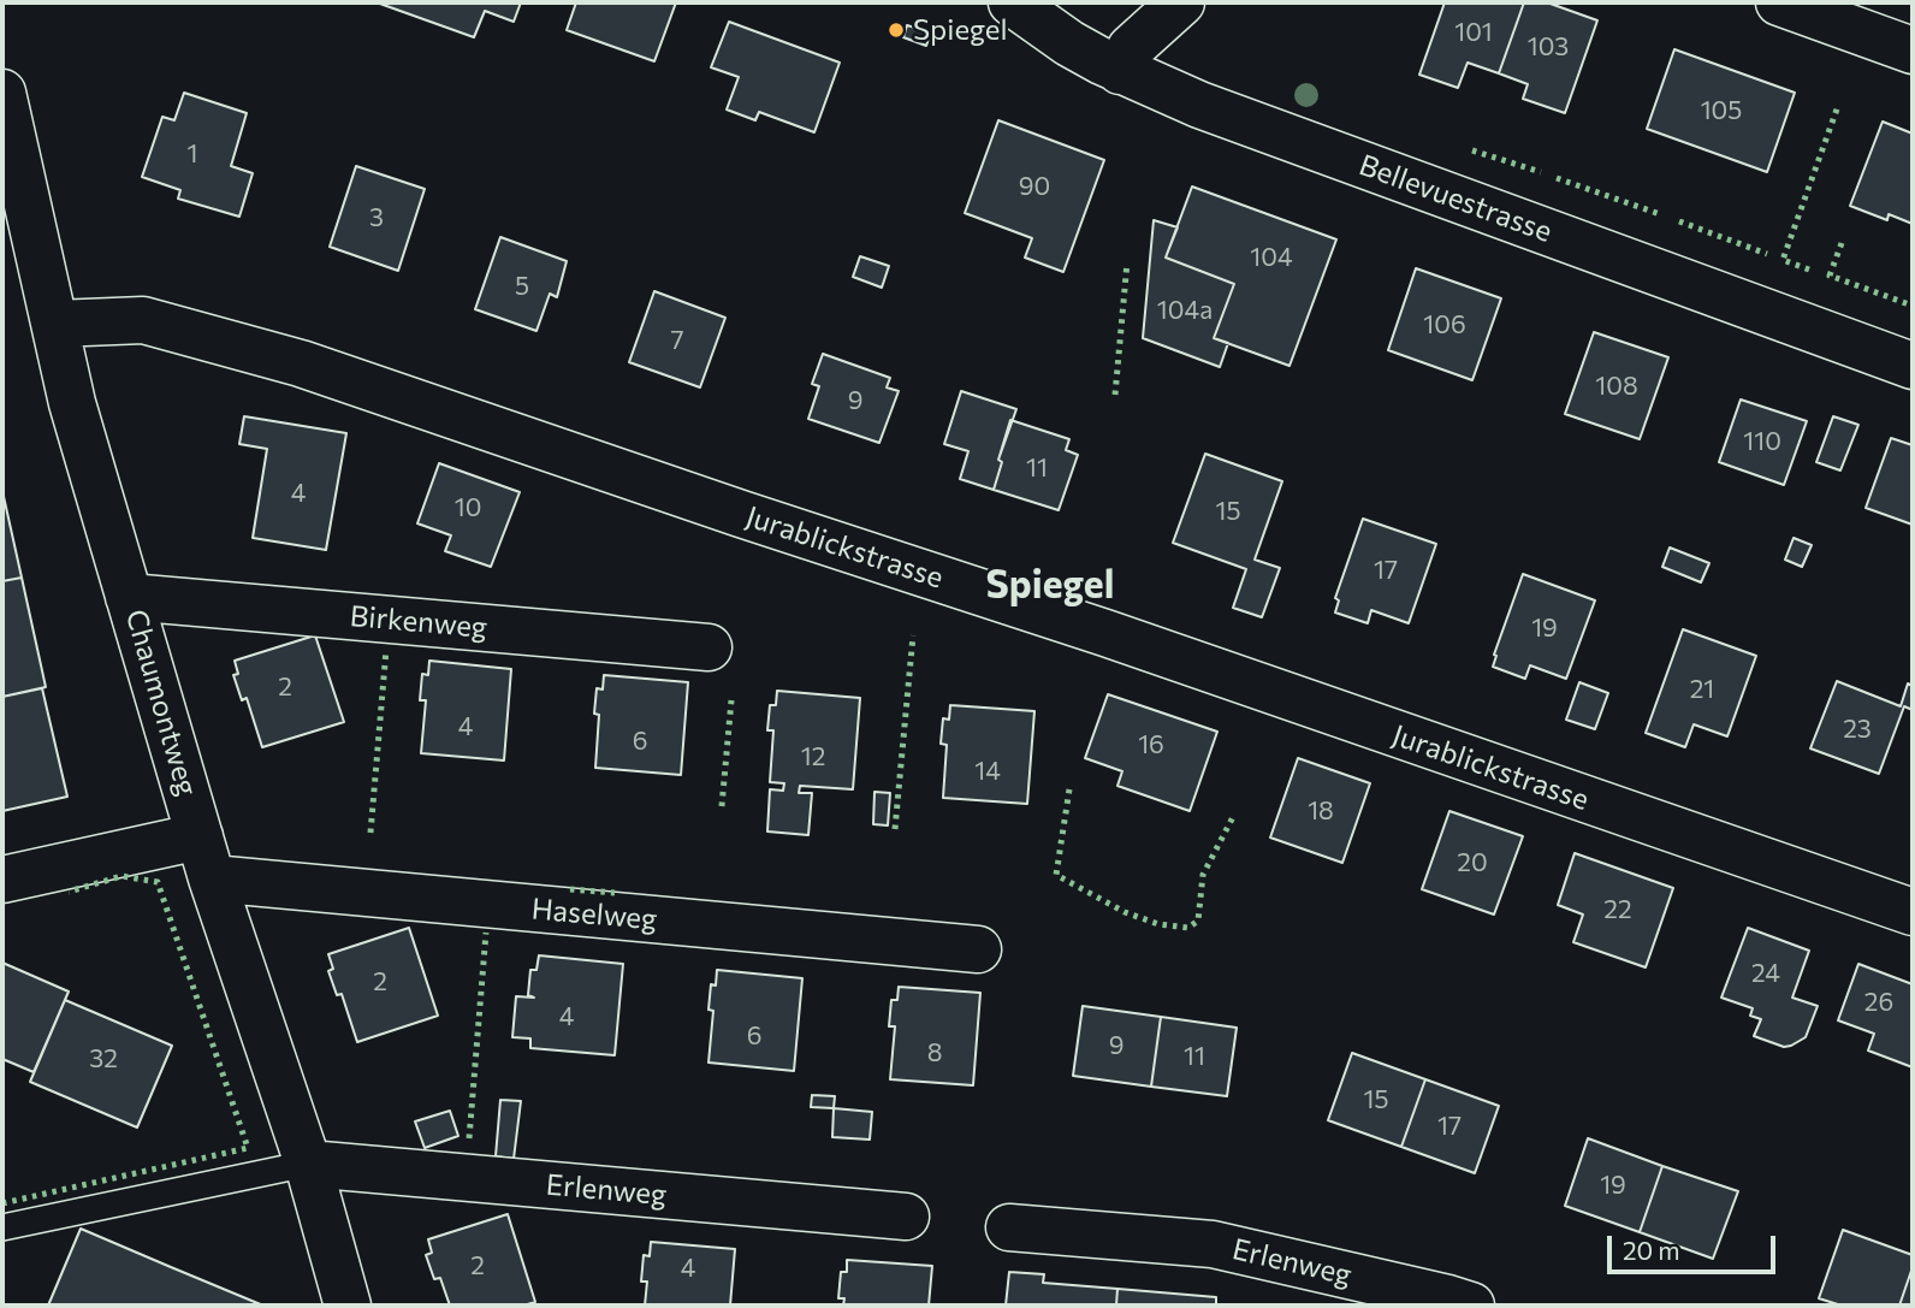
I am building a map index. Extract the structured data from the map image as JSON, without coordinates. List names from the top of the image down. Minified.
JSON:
{"streets":{"street":["Bellevuestrasse","Jurablickstrasse","Birkenweg","Chaumontweg","Haselweg","Erlenweg"]},"crossings":[["Jurablickstrasse","Chaumontweg"],["Birkenweg","Chaumontweg"],["Chaumontweg","Haselweg"],["Chaumontweg","Erlenweg"]],"districts":["Spiegel"],"places":["Spiegel"],"house_numbers":["101","103","105","1","90","3","104","5","104a","106","7","108","9","110","11","4","10","15","17","19","2","21","4","23","6","16","12","14","18","20","22","24","2","26","4","6","9","8","11","32","15","17","19","2","4"],"scale_bar":"20 m"}
